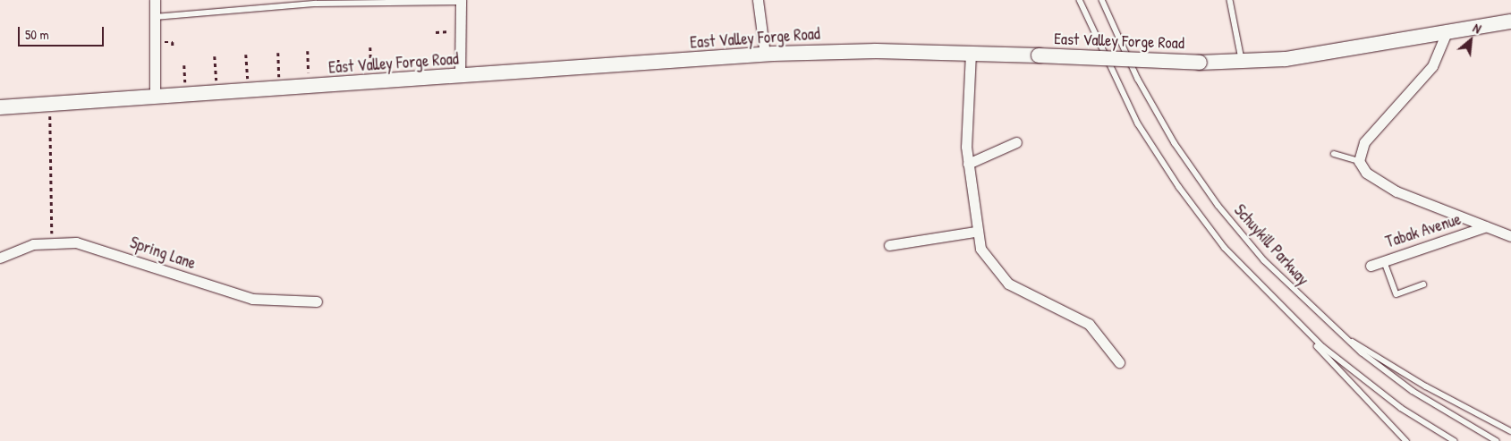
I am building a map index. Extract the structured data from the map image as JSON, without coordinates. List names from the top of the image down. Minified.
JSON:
{"streets":{"main road":["East Valley Forge Road"],"street":["Tabak Avenue","Spring Lane"],"lane":["Schuykill Parkway"]},"scale_bar":"50 m","north":"top right"}
